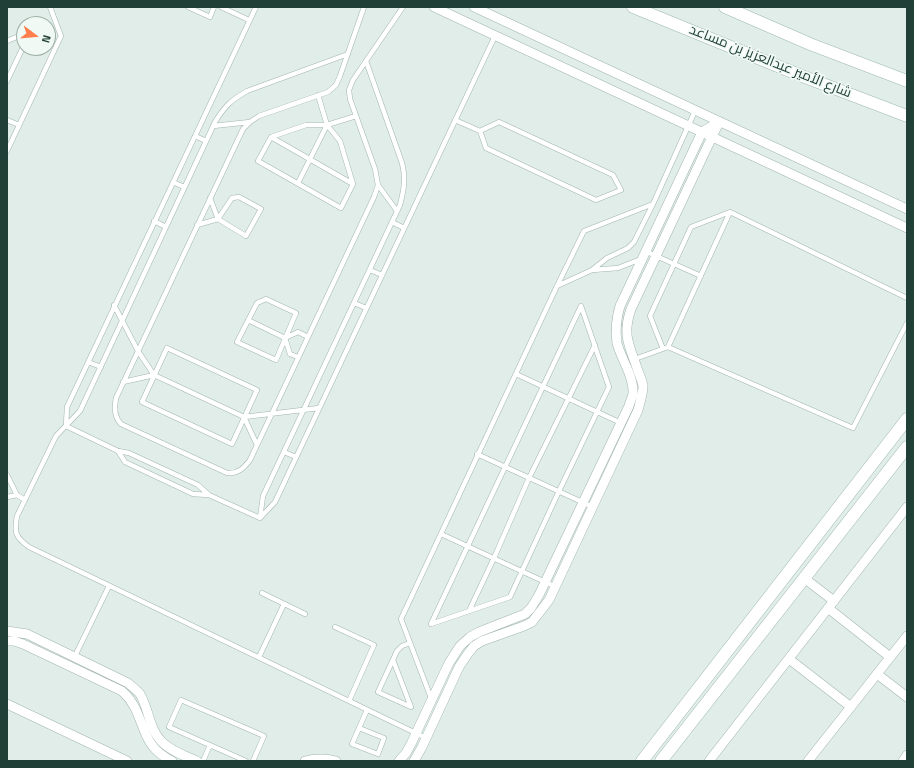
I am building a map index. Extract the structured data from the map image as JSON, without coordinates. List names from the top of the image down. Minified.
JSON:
{"streets":{"street":["شارع الأمير عبدالعزيز بن مساعد"]},"north":"right"}
